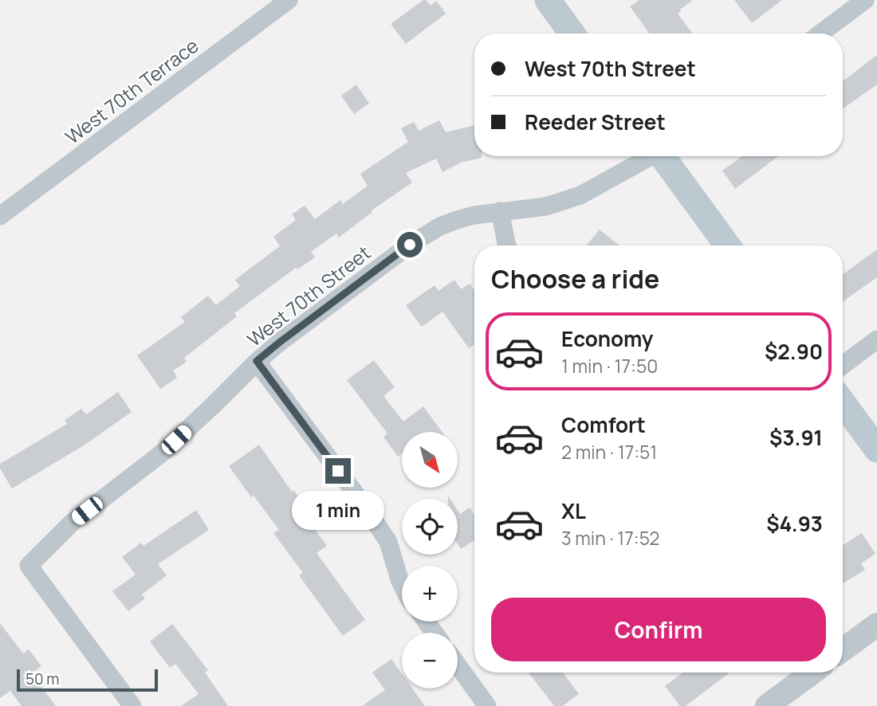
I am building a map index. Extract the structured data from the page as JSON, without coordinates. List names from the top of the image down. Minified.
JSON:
{"streets":{"street":["West 70th Terrace","West 70th Street"]},"scale_bar":"50 m","north":"bottom right","page":{"banner":["West 70th Street","Reeder Street"],"heading":"Choose a ride","list":[{"name":"Economy","note":"1 min · 17:50","value":"$2.90"},{"name":"Comfort","note":"2 min · 17:51","value":"$3.91"},{"name":"XL","note":"3 min · 17:52","value":"$4.93"}],"map_buttons":["+","−"],"bubble":"1 min","buttons":"Confirm","scale":"50 m"}}
